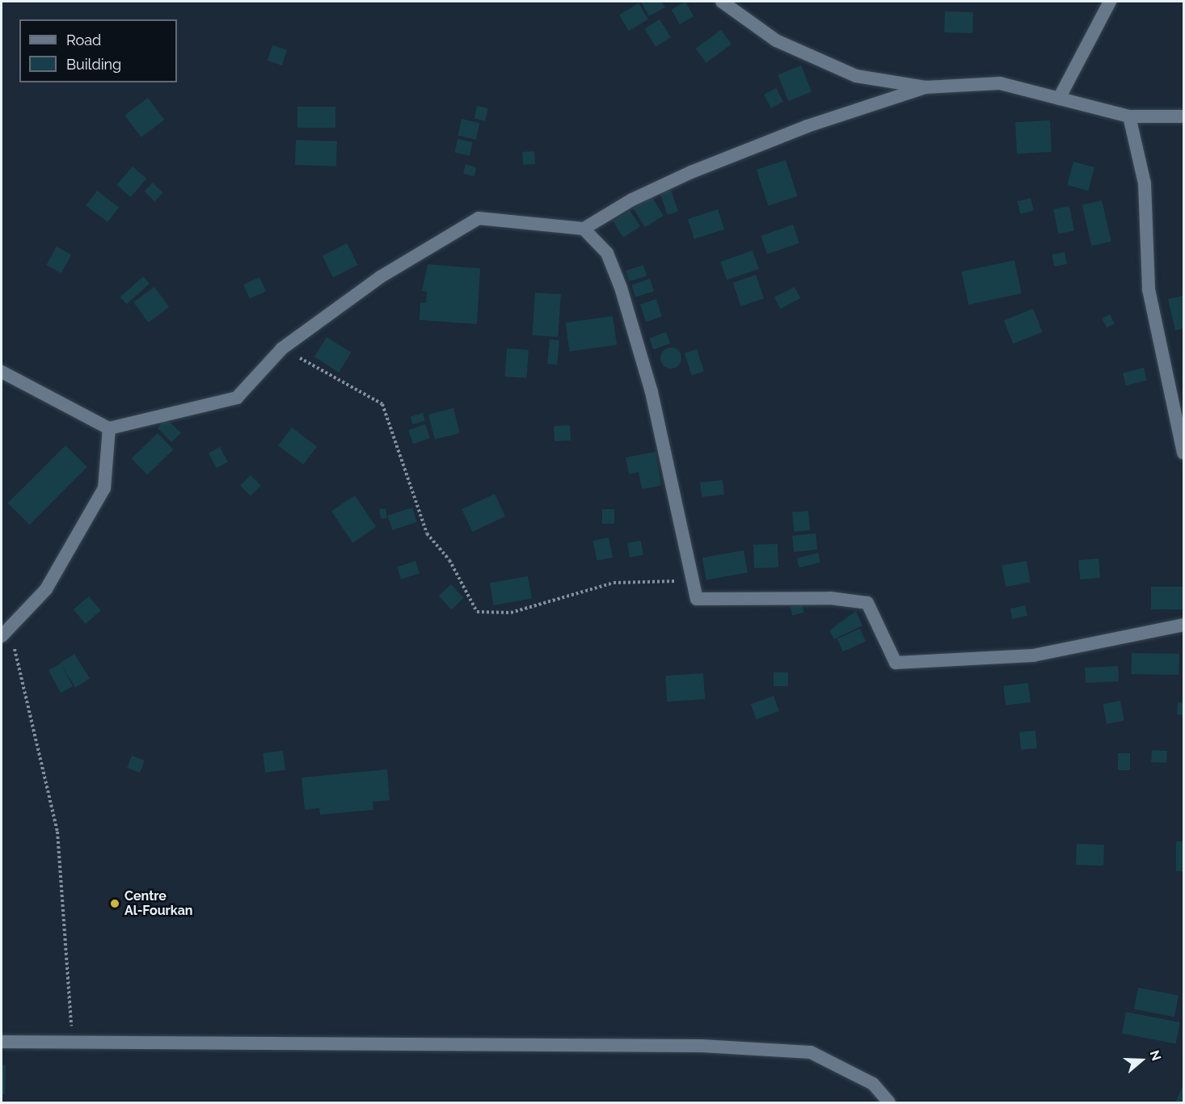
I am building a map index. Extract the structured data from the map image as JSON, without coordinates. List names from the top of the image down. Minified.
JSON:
{"places":["Centre Al-Fourkan"],"legend":["Road","Building"],"north":"right"}
